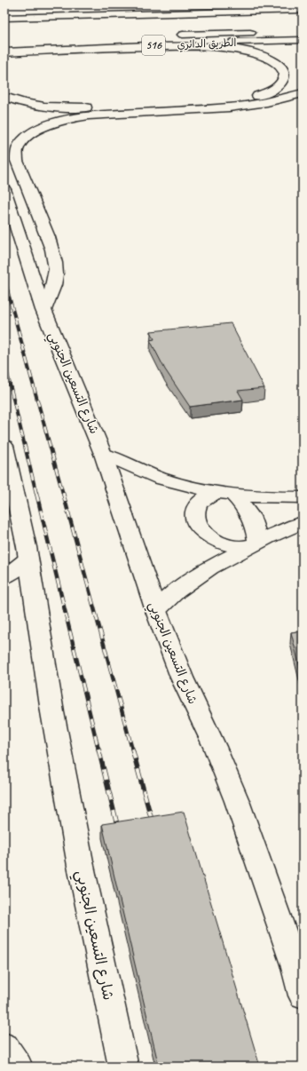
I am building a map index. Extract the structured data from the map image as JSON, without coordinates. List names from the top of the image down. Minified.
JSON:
{"streets":{"main road":["الطريق الدائري","516","شارع التسعين الجنوبي"]}}
